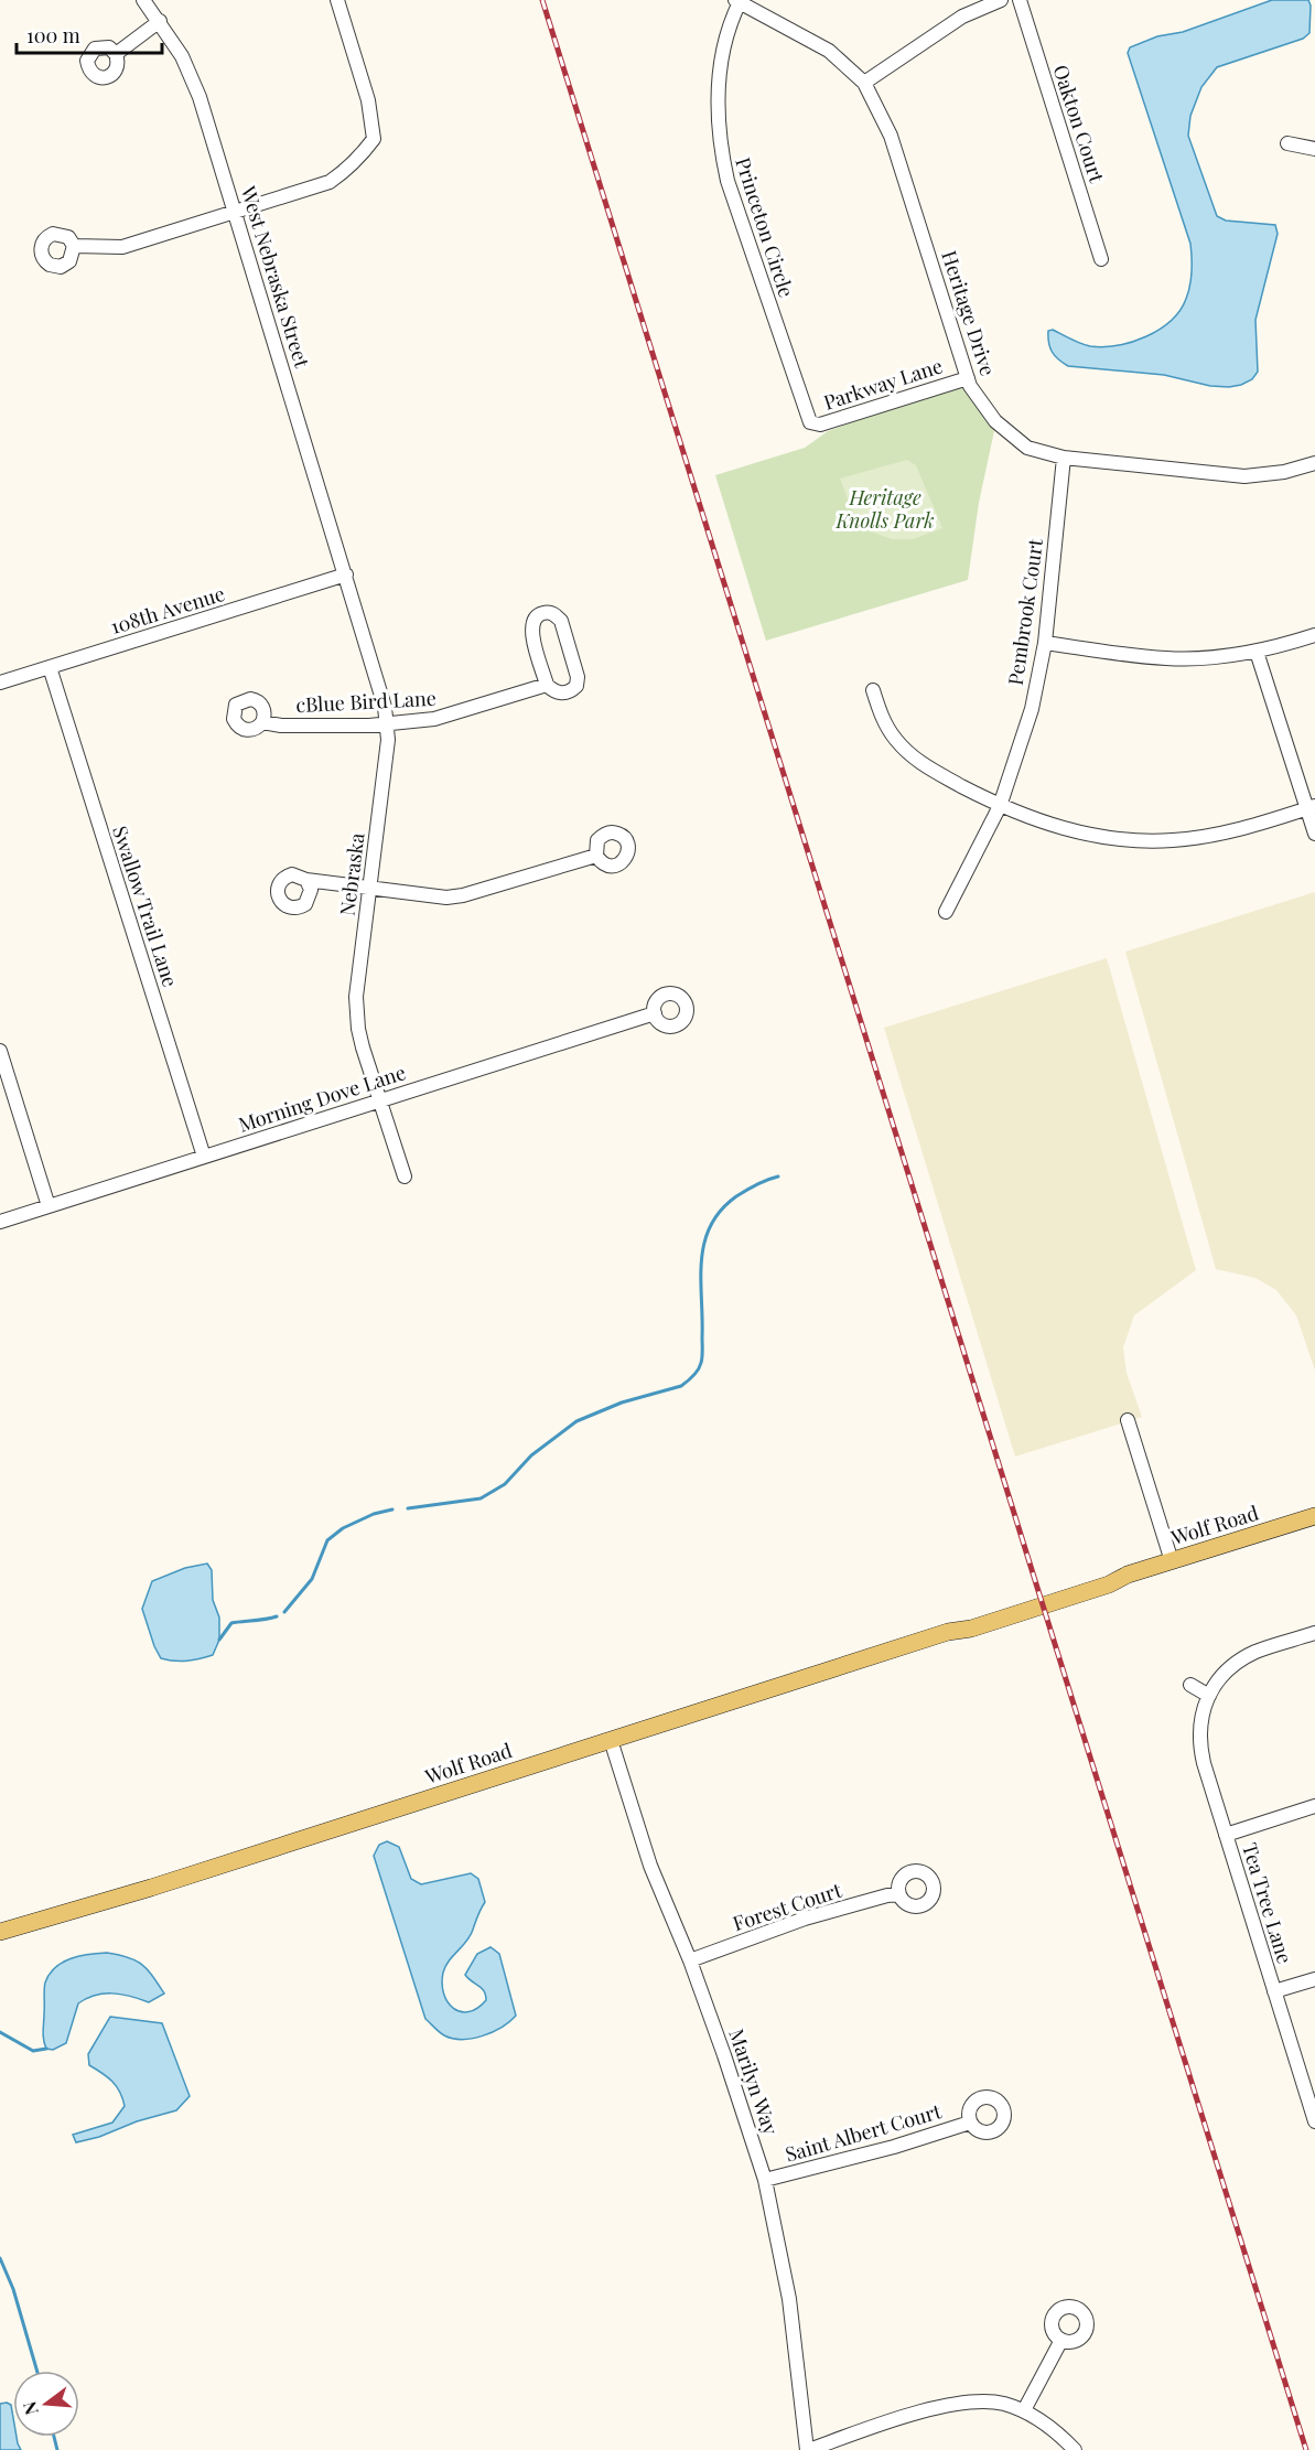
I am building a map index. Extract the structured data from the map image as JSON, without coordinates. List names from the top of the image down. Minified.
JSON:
{"streets":{"main road":["Wolf Road"],"street":["Oakton Court","Princeton Circle","West Nebraska Street","Heritage Drive","Parkway Lane","108th Avenue","Pembrook Court","cBlue Bird Lane","Nebraska","Swallow Trail Lane","Morning Dove Lane","Tea Tree Lane","Forest Court","Marilyn Way","Saint Albert Court"]},"crossings":[["Princeton Circle","Heritage Drive"],["Princeton Circle","Parkway Lane"],["West Nebraska Street","108th Avenue"],["West Nebraska Street","Nebraska"],["Heritage Drive","Parkway Lane"],["Heritage Drive","Pembrook Court"],["108th Avenue","Nebraska"],["108th Avenue","Swallow Trail Lane"],["cBlue Bird Lane","Nebraska"],["Nebraska","Morning Dove Lane"],["Swallow Trail Lane","Morning Dove Lane"],["Wolf Road","Marilyn Way"],["Forest Court","Marilyn Way"],["Marilyn Way","Saint Albert Court"]],"parks":["Heritage Knolls Park"],"scale_bar":"100 m","north":"left"}
